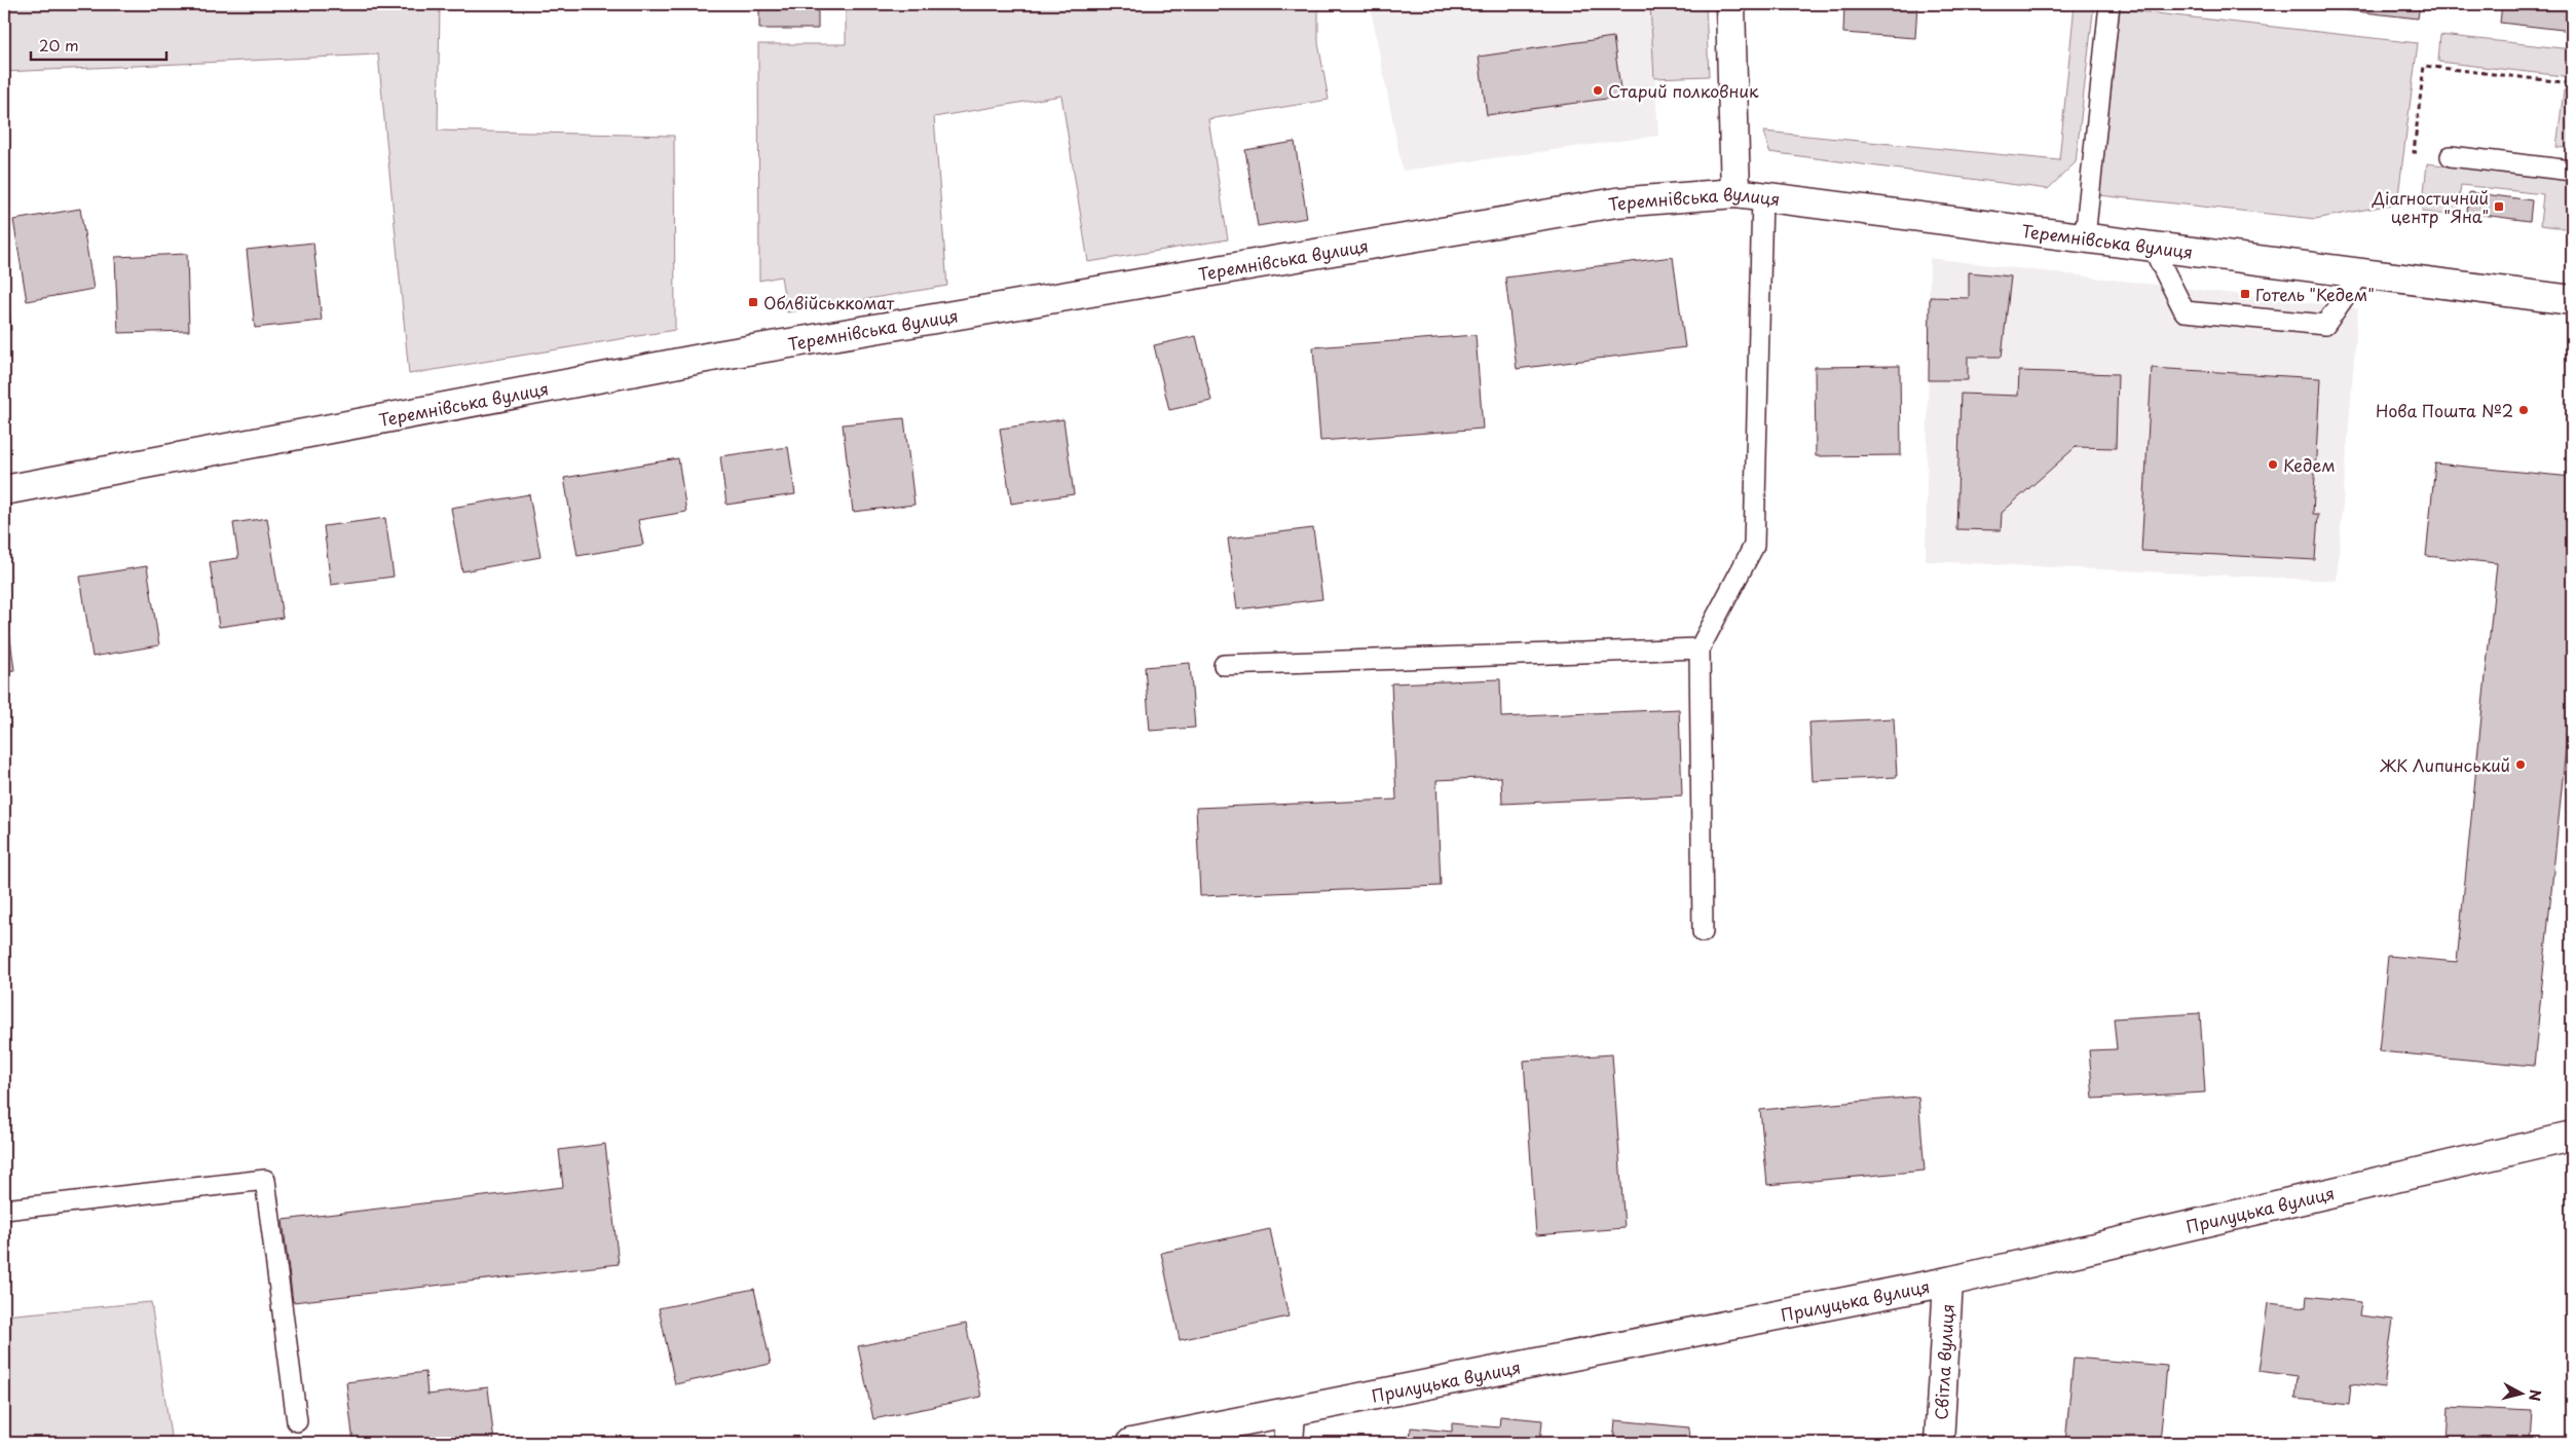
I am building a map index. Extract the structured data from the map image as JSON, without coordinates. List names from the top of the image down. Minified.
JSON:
{"streets":{"street":["Теремнівська вулиця","Прилуцька вулиця","Світла вулиця"]},"crossings":[["Прилуцька вулиця","Світла вулиця"]],"places":{"other":["Старий полковник","Нова Пошта №2","Кедем","ЖК Липинський"],"transit":["Діагностичний центр \"Яна\"","Готель \"Кедем\"","Облвійськкомат"]},"scale_bar":"20 m","north":"right"}
